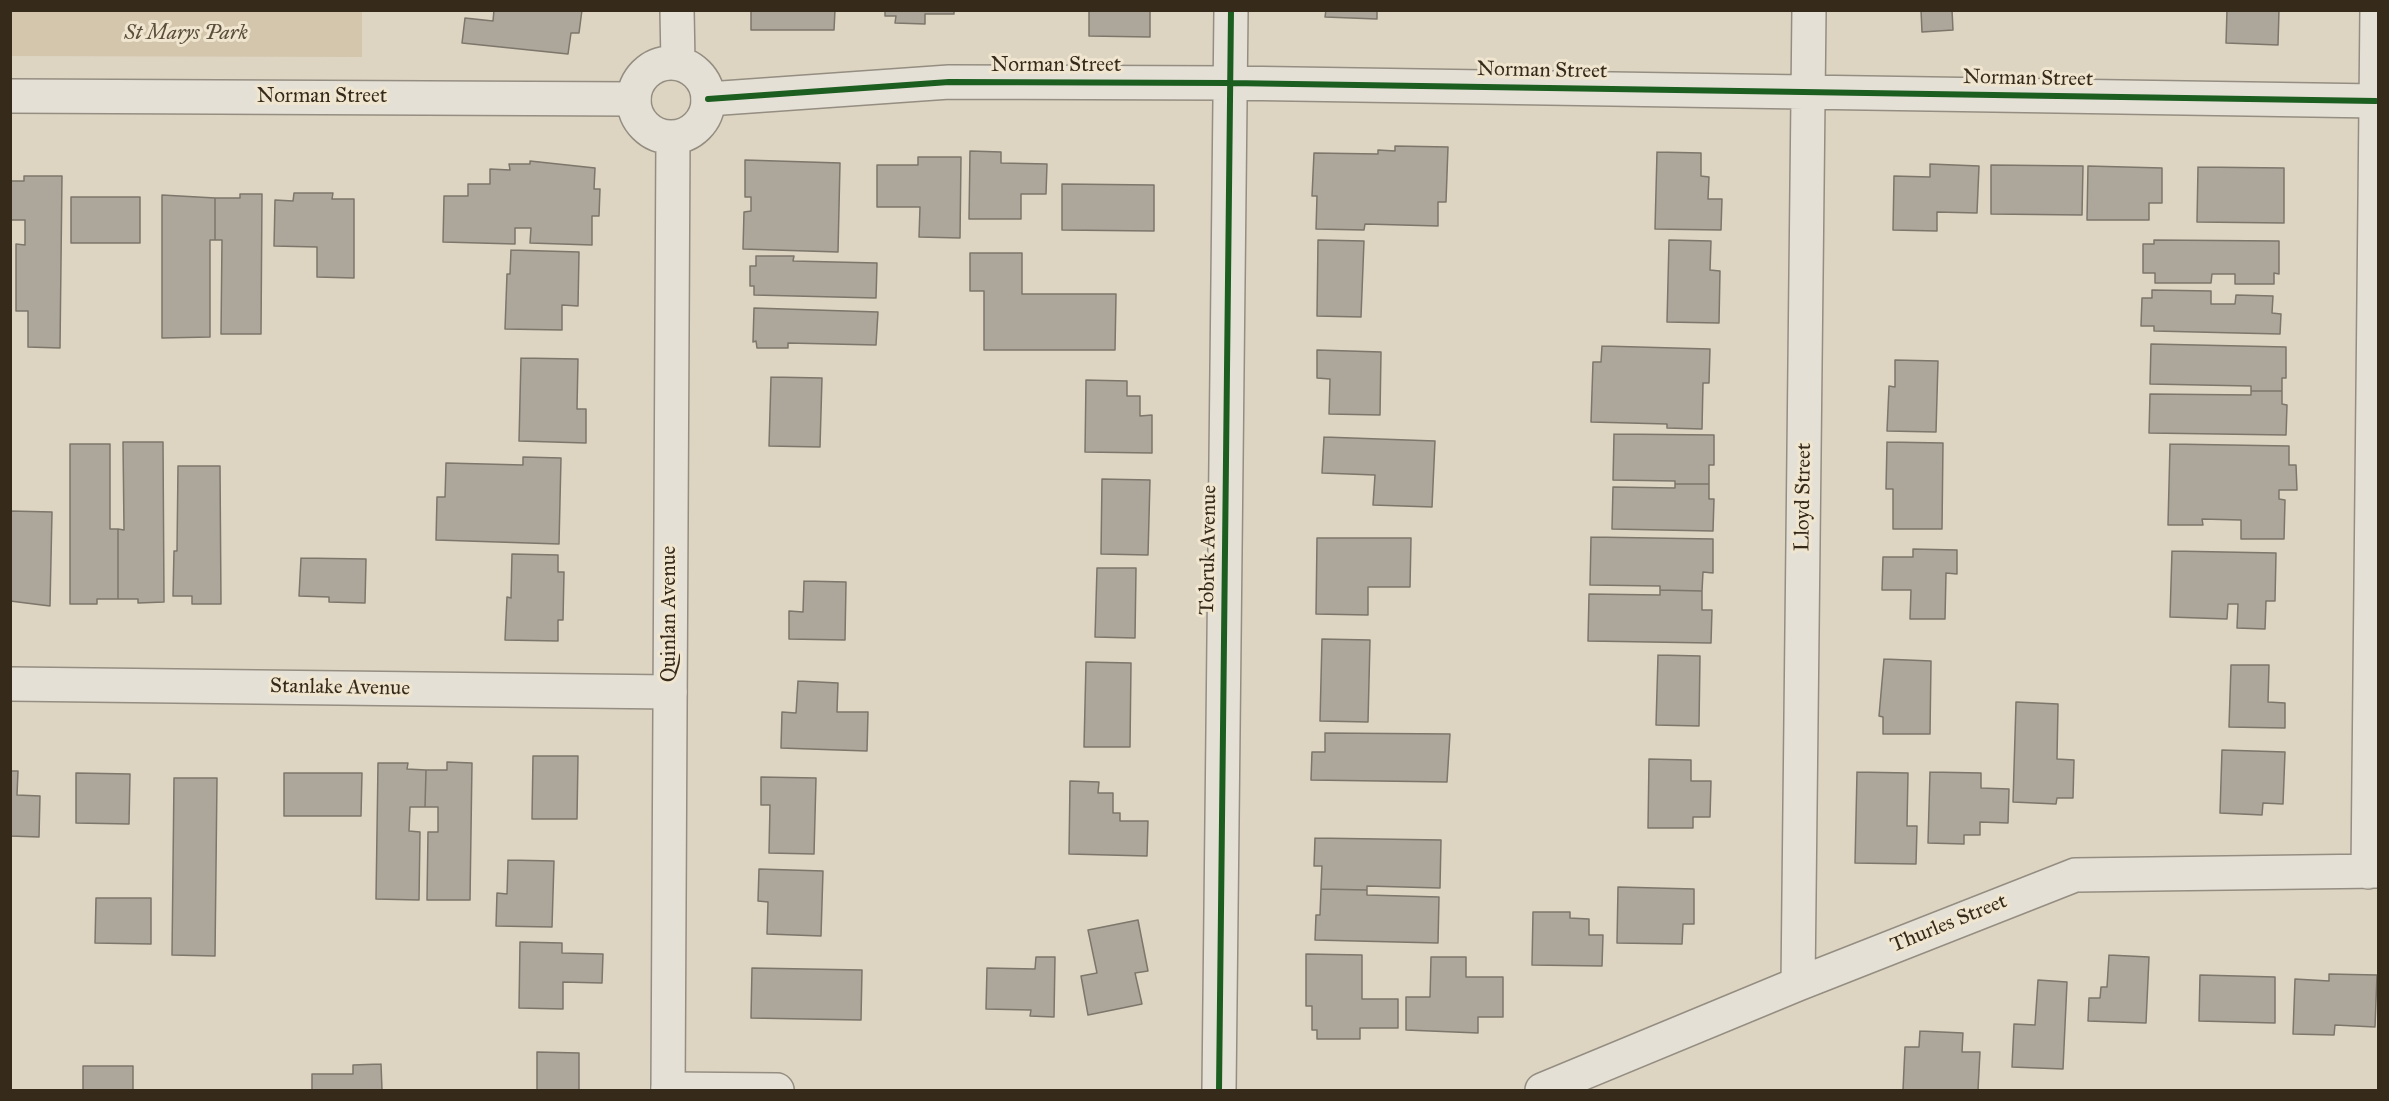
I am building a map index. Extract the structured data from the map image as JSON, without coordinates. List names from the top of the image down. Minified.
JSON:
{"streets":{"street":["Norman Street","Lloyd Street","Tobruk Avenue","Quinlan Avenue","Stanlake Avenue","Thurles Street"]},"crossings":[["Norman Street","Lloyd Street"],["Norman Street","Tobruk Avenue"],["Norman Street","Quinlan Avenue"],["Lloyd Street","Thurles Street"],["Quinlan Avenue","Stanlake Avenue"]],"parks":["St Marys Park"]}
